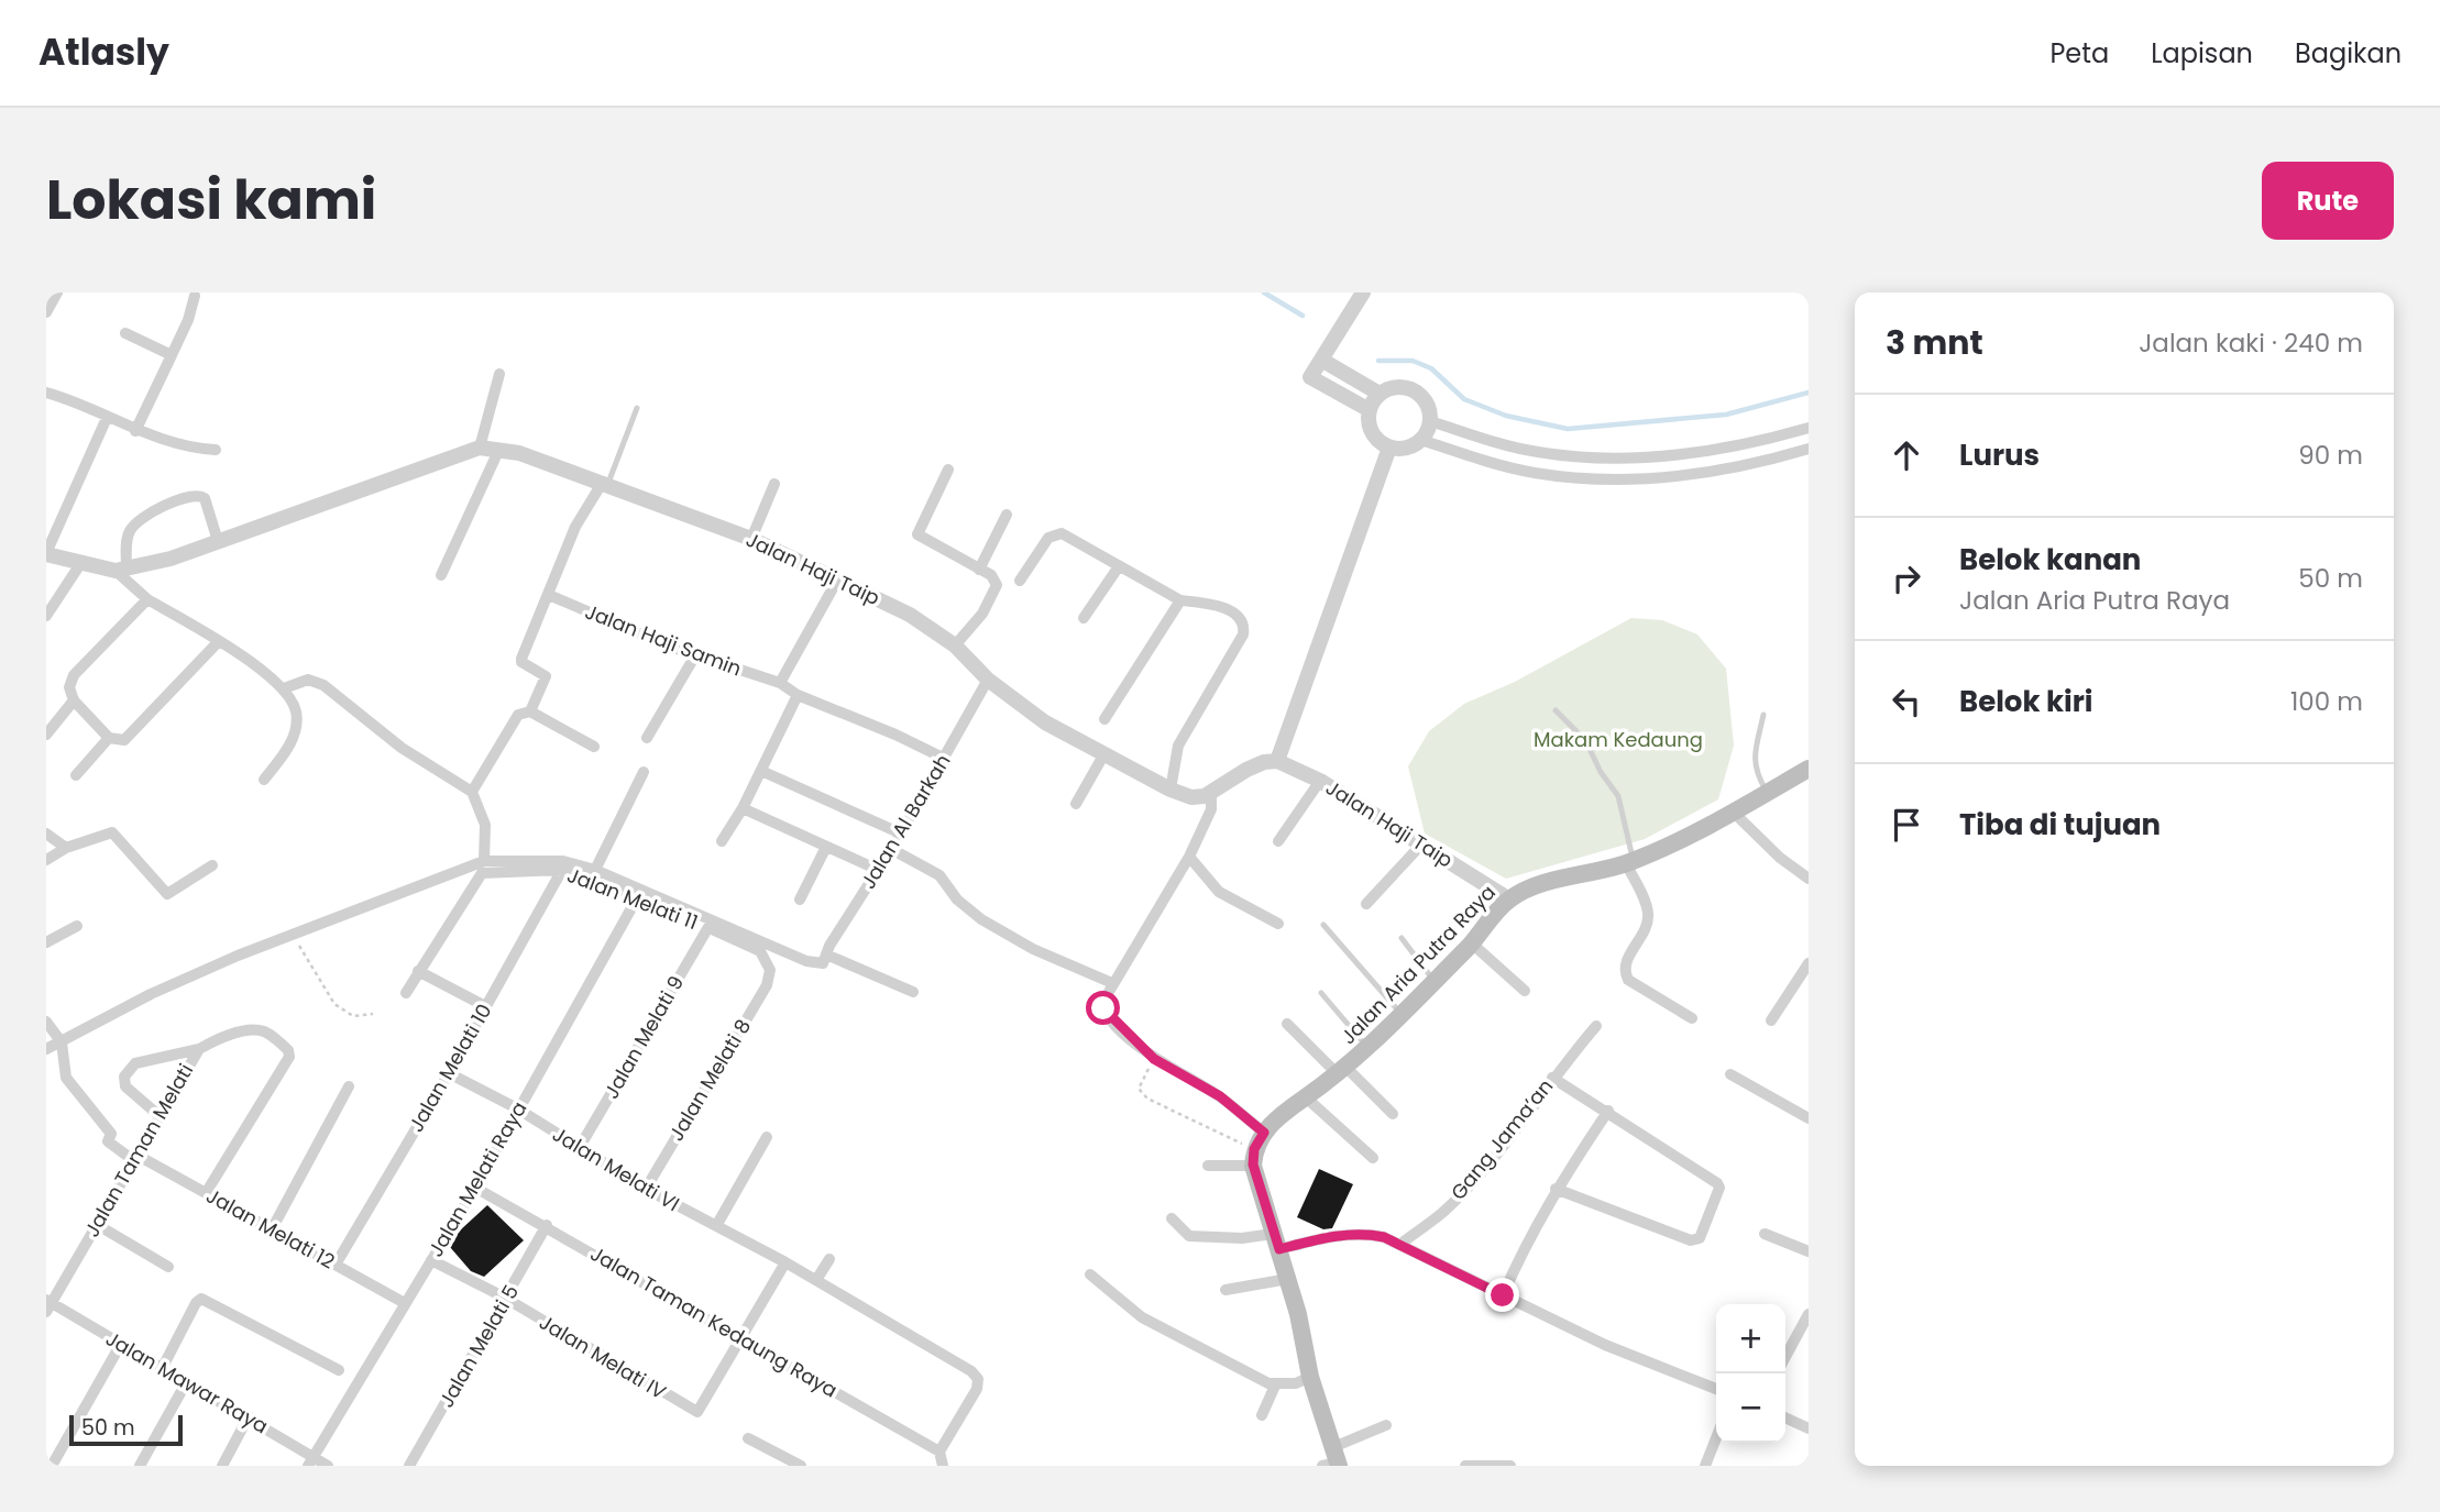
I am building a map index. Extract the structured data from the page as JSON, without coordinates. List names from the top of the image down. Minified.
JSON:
{"streets":{"main road":["Jalan Aria Putra Raya"],"street":["Jalan Haji Taip","Jalan Haji Samin","Jalan Al Barkah","Jalan Melati 11","Jalan Melati 9","Jalan Melati 10","Jalan Melati 8","Gang Jama’an","Jalan Taman Melati","Jalan Melati VI","Jalan Melati Raya","Jalan Melati 12","Jalan Taman Kedaung Raya","Jalan Melati 5","Jalan Melati IV","Jalan Mawar Raya"]},"crossings":[["Jalan Haji Taip","Jalan Al Barkah"],["Jalan Haji Taip","Jalan Aria Putra Raya"],["Jalan Haji Samin","Jalan Al Barkah"],["Jalan Melati 11","Jalan Melati 9"],["Jalan Melati 11","Jalan Melati 10"],["Jalan Melati 11","Jalan Melati 8"],["Jalan Melati 11","Jalan Melati Raya"],["Jalan Melati 9","Jalan Melati VI"],["Jalan Melati 10","Jalan Melati VI"],["Jalan Melati 10","Jalan Melati 12"],["Jalan Melati 8","Jalan Melati VI"],["Jalan Taman Melati","Jalan Melati 12"],["Jalan Taman Melati","Jalan Mawar Raya"],["Jalan Melati VI","Jalan Melati Raya"],["Jalan Melati VI","Jalan Taman Kedaung Raya"],["Jalan Melati Raya","Jalan Melati 12"],["Jalan Melati Raya","Jalan Taman Kedaung Raya"],["Jalan Melati Raya","Jalan Melati IV"],["Jalan Melati Raya","Jalan Mawar Raya"],["Jalan Taman Kedaung Raya","Jalan Melati 5"],["Jalan Taman Kedaung Raya","Jalan Melati IV"],["Jalan Melati 5","Jalan Melati IV"]],"parks":["Makam Kedaung"],"scale_bar":"50 m","page":{"header":"Atlasly","nav":["Peta","Lapisan","Bagikan"],"title":"Lokasi kami","buttons":"Rute","heading":["3 mnt","Jalan kaki · 240 m"],"list":[["Lurus","90 m"],["Belok kanan","Jalan Aria Putra Raya","50 m"],["Belok kiri","100 m"],"Tiba di tujuan"],"map_buttons":["+","−"],"scale":"50 m"}}
